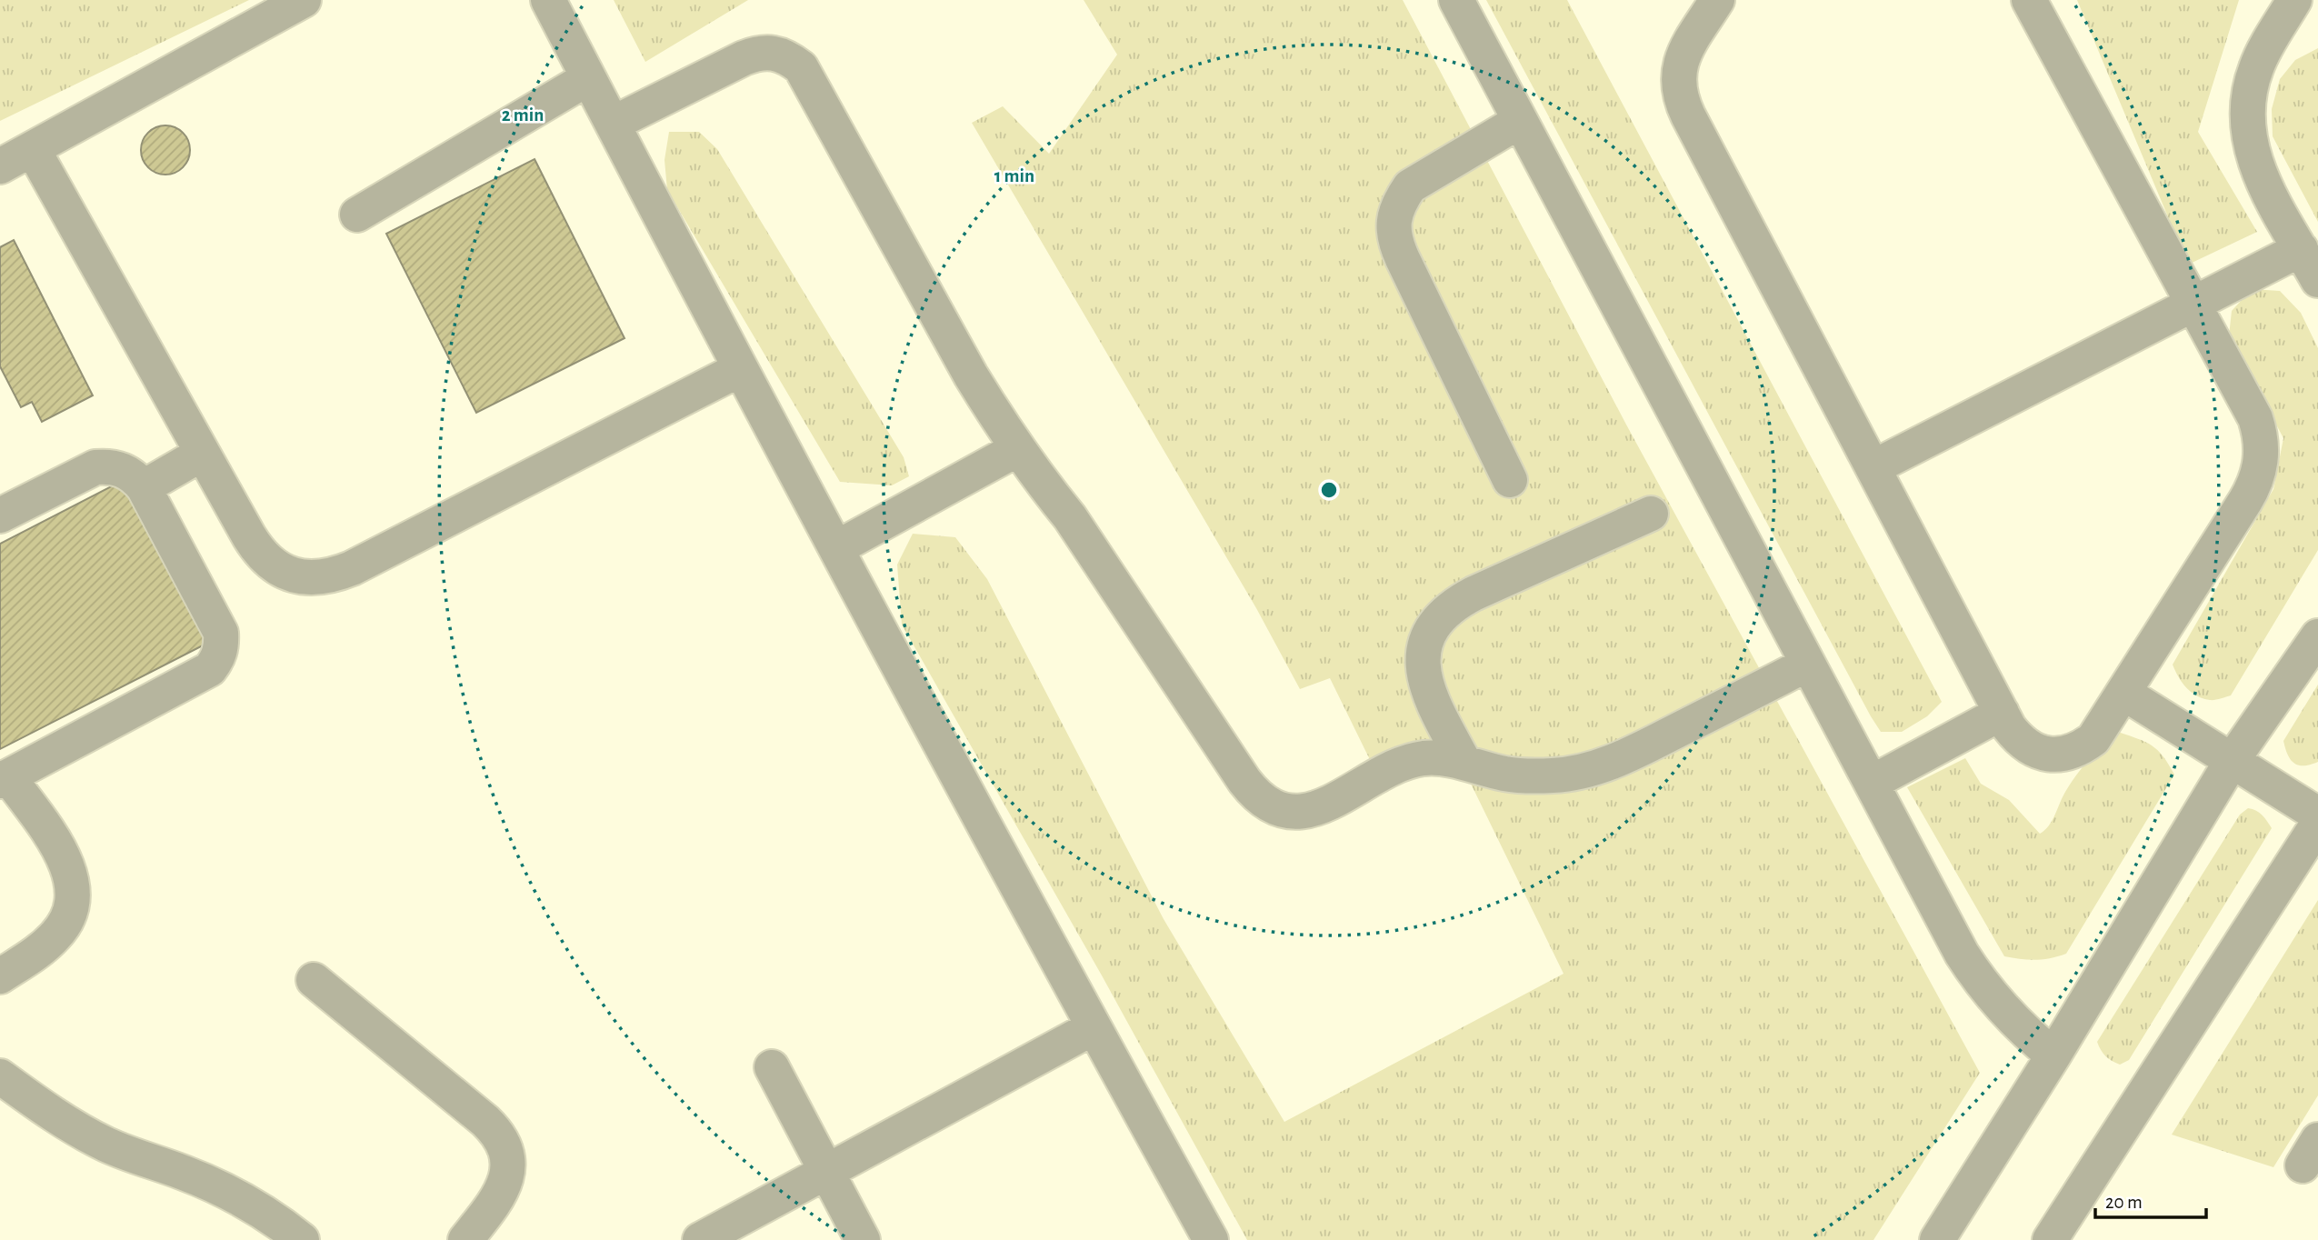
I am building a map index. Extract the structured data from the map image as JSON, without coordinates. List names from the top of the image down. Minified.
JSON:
{"scale_bar":"20 m","rings":["2 min","1 min"]}
